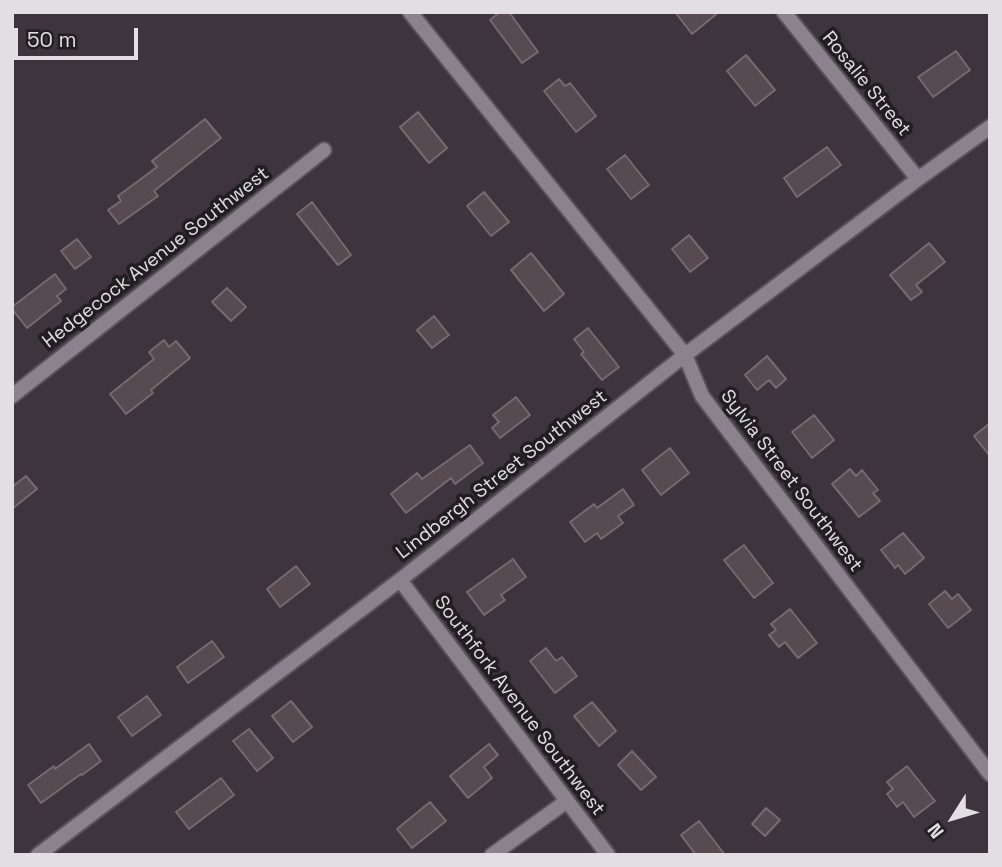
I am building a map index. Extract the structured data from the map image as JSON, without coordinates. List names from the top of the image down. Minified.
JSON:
{"streets":{"street":["Rosalie Street","Hedgecock Avenue Southwest","Lindbergh Street Southwest","Sylvia Street Southwest","Southfork Avenue Southwest"]},"crossings":[["Rosalie Street","Lindbergh Street Southwest"],["Lindbergh Street Southwest","Sylvia Street Southwest"],["Lindbergh Street Southwest","Southfork Avenue Southwest"]],"scale_bar":"50 m","north":"bottom left"}
